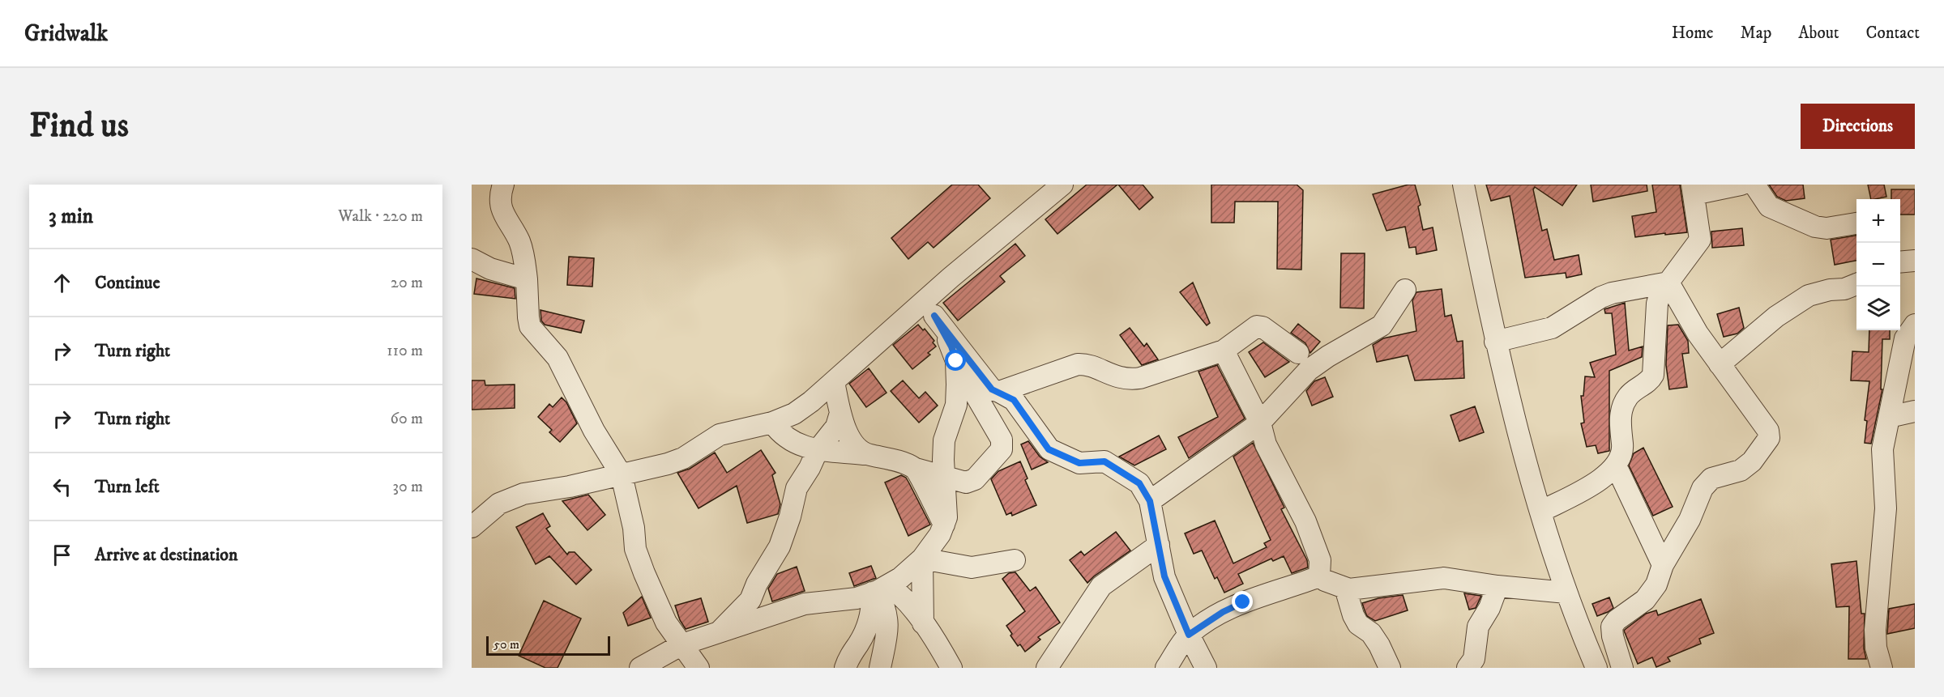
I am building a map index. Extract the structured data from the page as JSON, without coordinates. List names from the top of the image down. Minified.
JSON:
{"scale_bar":"50 m","page":{"header":"Gridwalk","nav":["Home","Map","About","Contact"],"buttons":"Directions","title":"Find us","heading":["3 min","Walk · 220 m"],"map_buttons":["+","−"],"list":[["Continue","20 m"],["Turn right","110 m"],["Turn right","60 m"],["Turn left","30 m"],"Arrive at destination"],"scale":"50 m"}}
